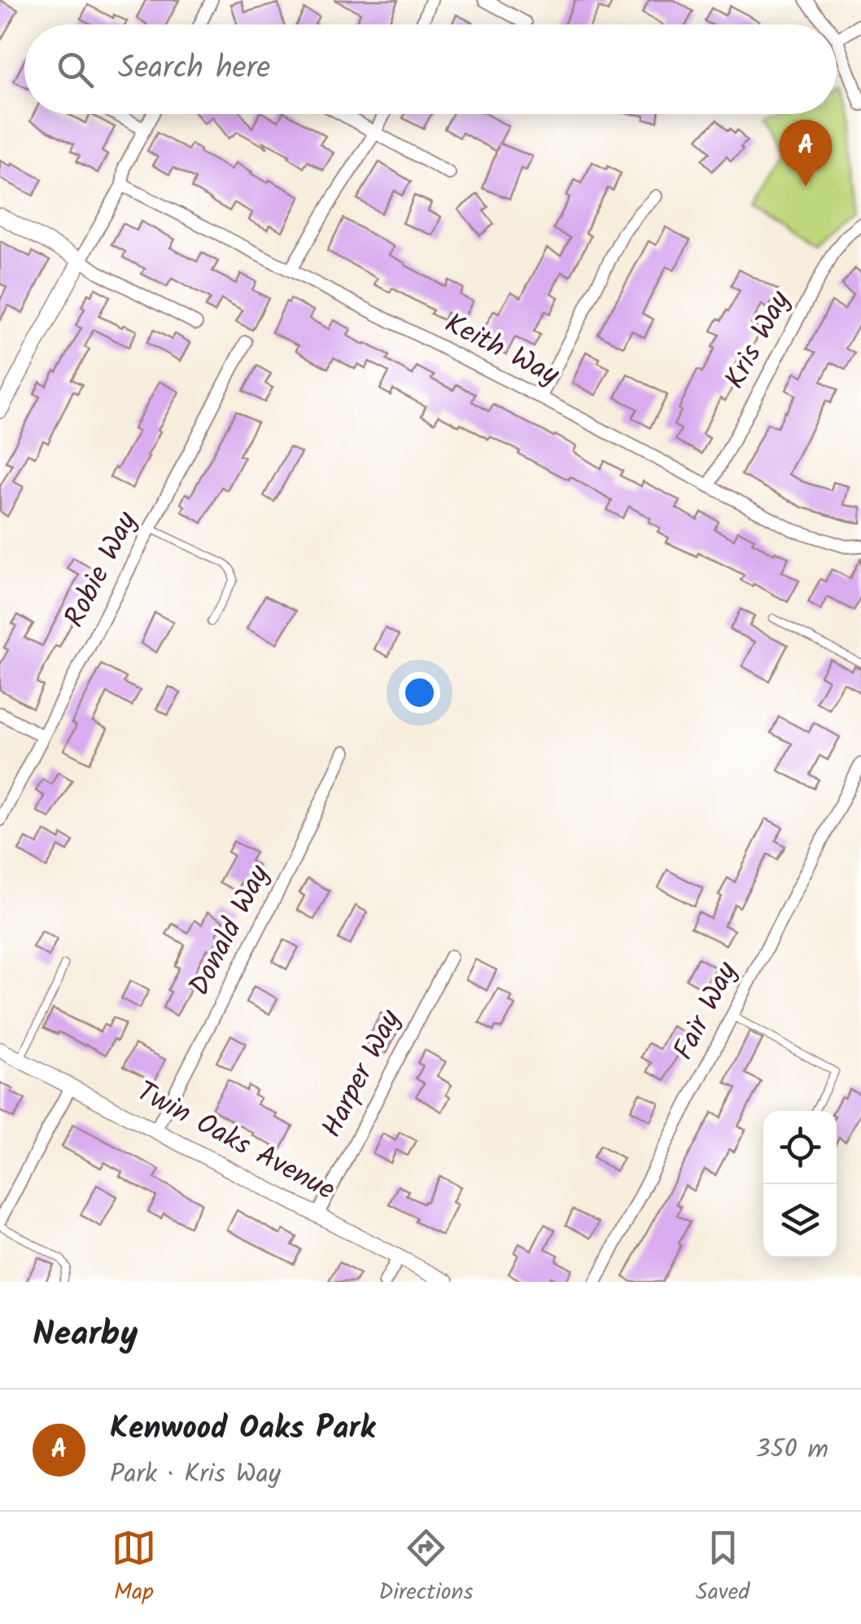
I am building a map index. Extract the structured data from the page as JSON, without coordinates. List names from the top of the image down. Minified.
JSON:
{"streets":{"street":["Kris Way","Keith Way","Robie Way","Donald Way","Fair Way","Harper Way","Twin Oaks Avenue"]},"crossings":[["Kris Way","Keith Way"],["Donald Way","Twin Oaks Avenue"],["Harper Way","Twin Oaks Avenue"]],"page":{"search":"Search here","pins":"A","heading":"Nearby","list":[{"mark":"A","name":"Kenwood Oaks Park","note":"Park · Kris Way","value":"350 m"}],"nav":["Map","Directions","Saved"]}}
